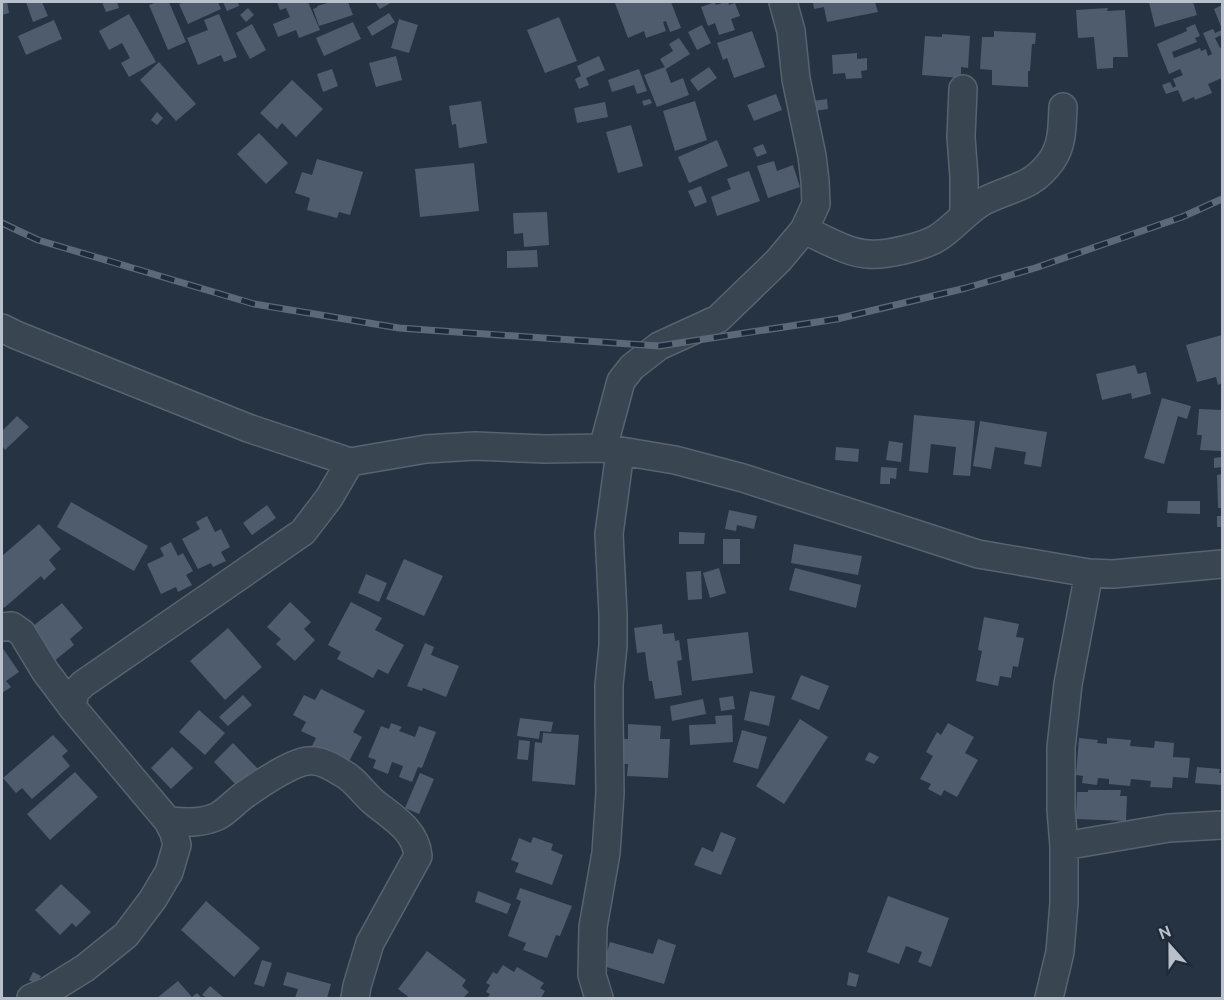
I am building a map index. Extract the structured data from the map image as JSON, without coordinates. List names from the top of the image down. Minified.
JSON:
{"north":"top"}
